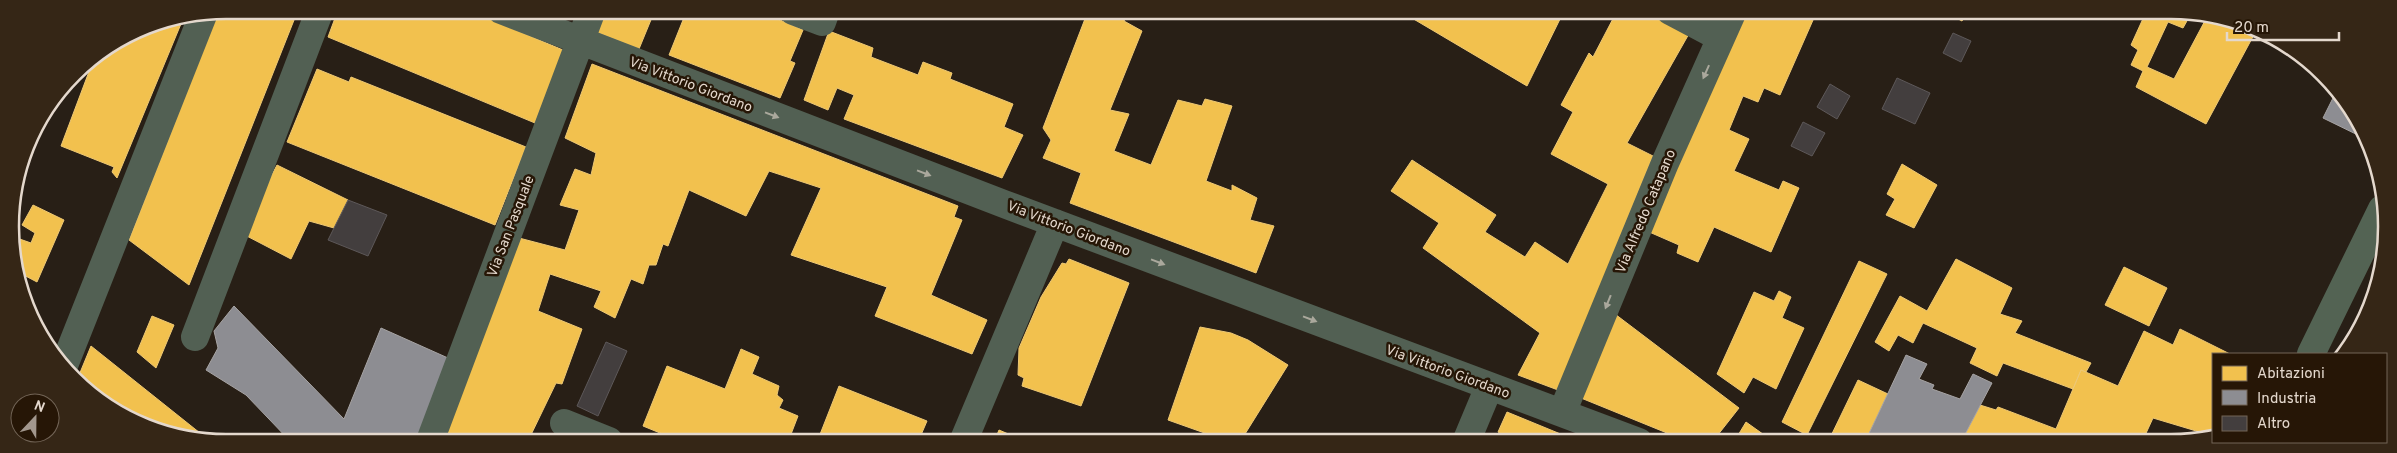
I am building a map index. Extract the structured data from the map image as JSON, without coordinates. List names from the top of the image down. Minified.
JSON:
{"streets":{"street":["Via Vittorio Giordano","Via Alfredo Catapano","Via San Pasquale"]},"crossings":[["Via Vittorio Giordano","Via Alfredo Catapano"],["Via Vittorio Giordano","Via San Pasquale"]],"one_way":["Via Vittorio Giordano","Via Alfredo Catapano"],"legend":["Abitazioni","Industria","Altro"],"scale_bar":"20 m","north":"top"}
